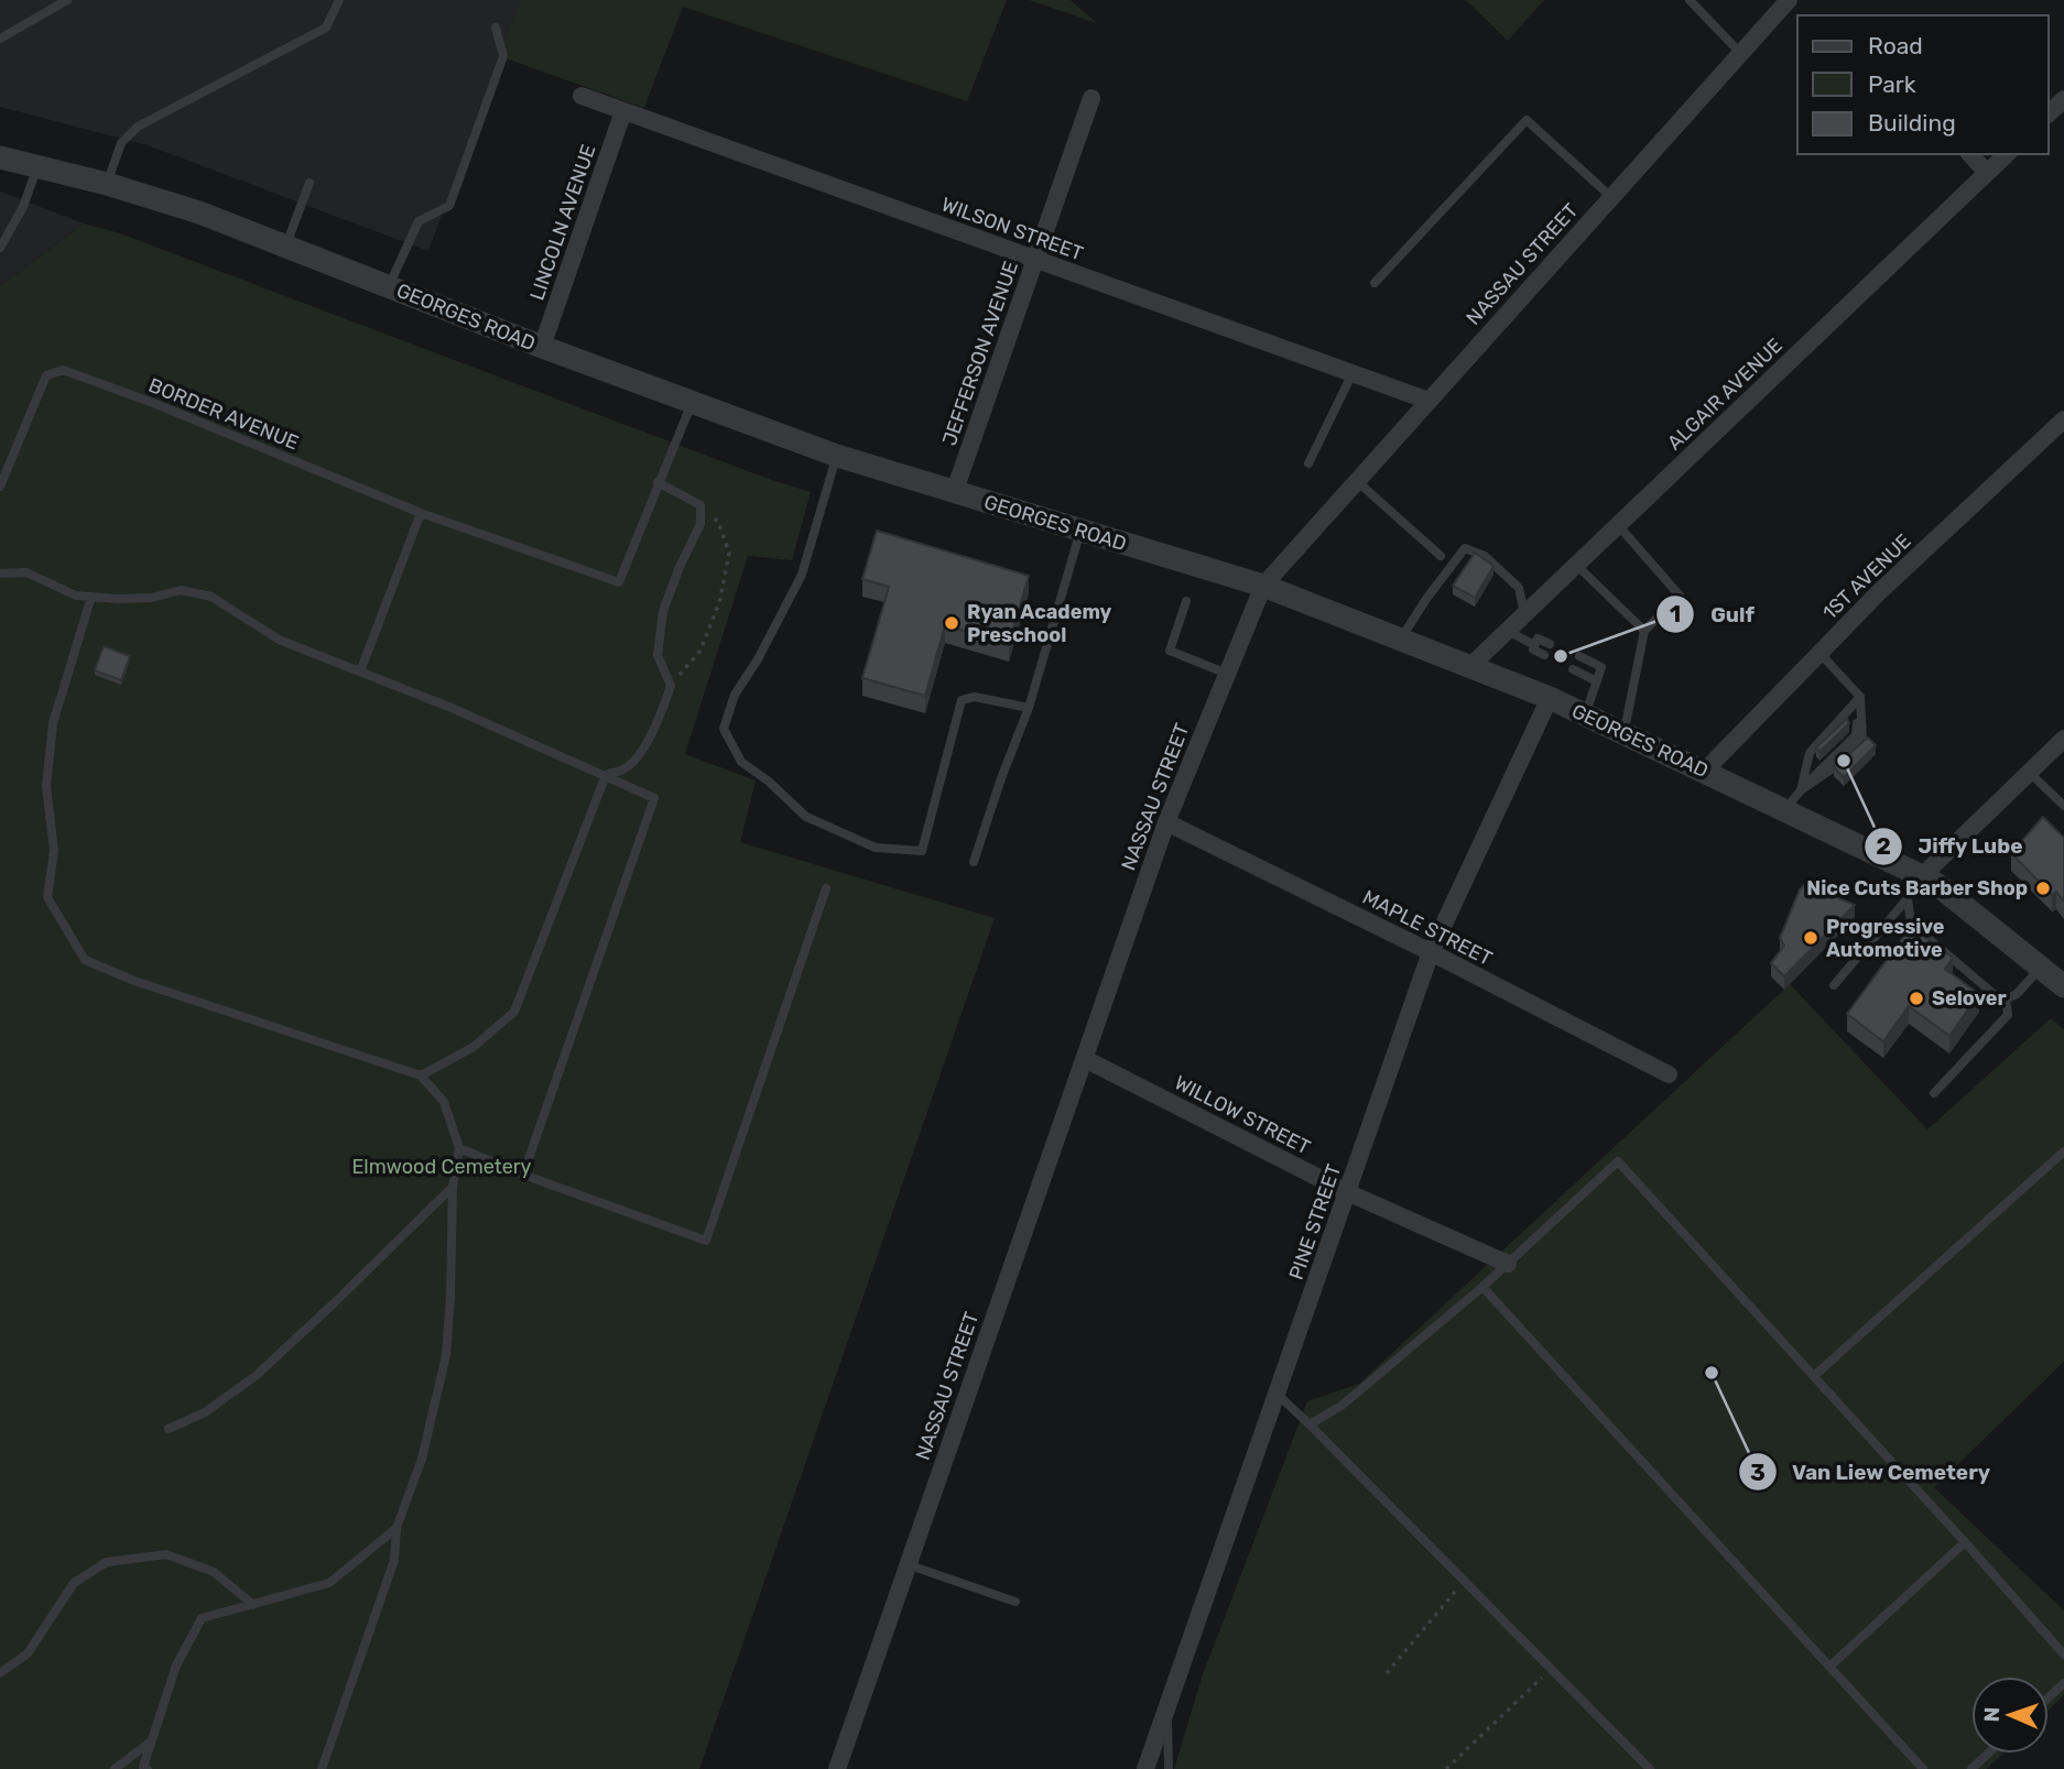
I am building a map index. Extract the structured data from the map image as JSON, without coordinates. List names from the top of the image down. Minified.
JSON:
{"streets":{"street":["LINCOLN AVENUE","WILSON STREET","NASSAU STREET","GEORGES ROAD","JEFFERSON AVENUE","ALGAIR AVENUE","1ST AVENUE","MAPLE STREET","WILLOW STREET","PINE STREET"],"lane":["BORDER AVENUE"]},"crossings":[["LINCOLN AVENUE","WILSON STREET"],["LINCOLN AVENUE","GEORGES ROAD"],["WILSON STREET","NASSAU STREET"],["WILSON STREET","JEFFERSON AVENUE"],["NASSAU STREET","GEORGES ROAD"],["NASSAU STREET","MAPLE STREET"],["NASSAU STREET","WILLOW STREET"],["GEORGES ROAD","JEFFERSON AVENUE"],["GEORGES ROAD","ALGAIR AVENUE"],["GEORGES ROAD","1ST AVENUE"],["GEORGES ROAD","PINE STREET"],["MAPLE STREET","PINE STREET"],["WILLOW STREET","PINE STREET"]],"parks":["Elmwood Cemetery"],"places":["Ryan Academy Preschool","Gulf","Jiffy Lube","Nice Cuts Barber Shop","Progressive Automotive","Selover","Van Liew Cemetery"],"legend":["Road","Park","Building"],"north":"left"}
